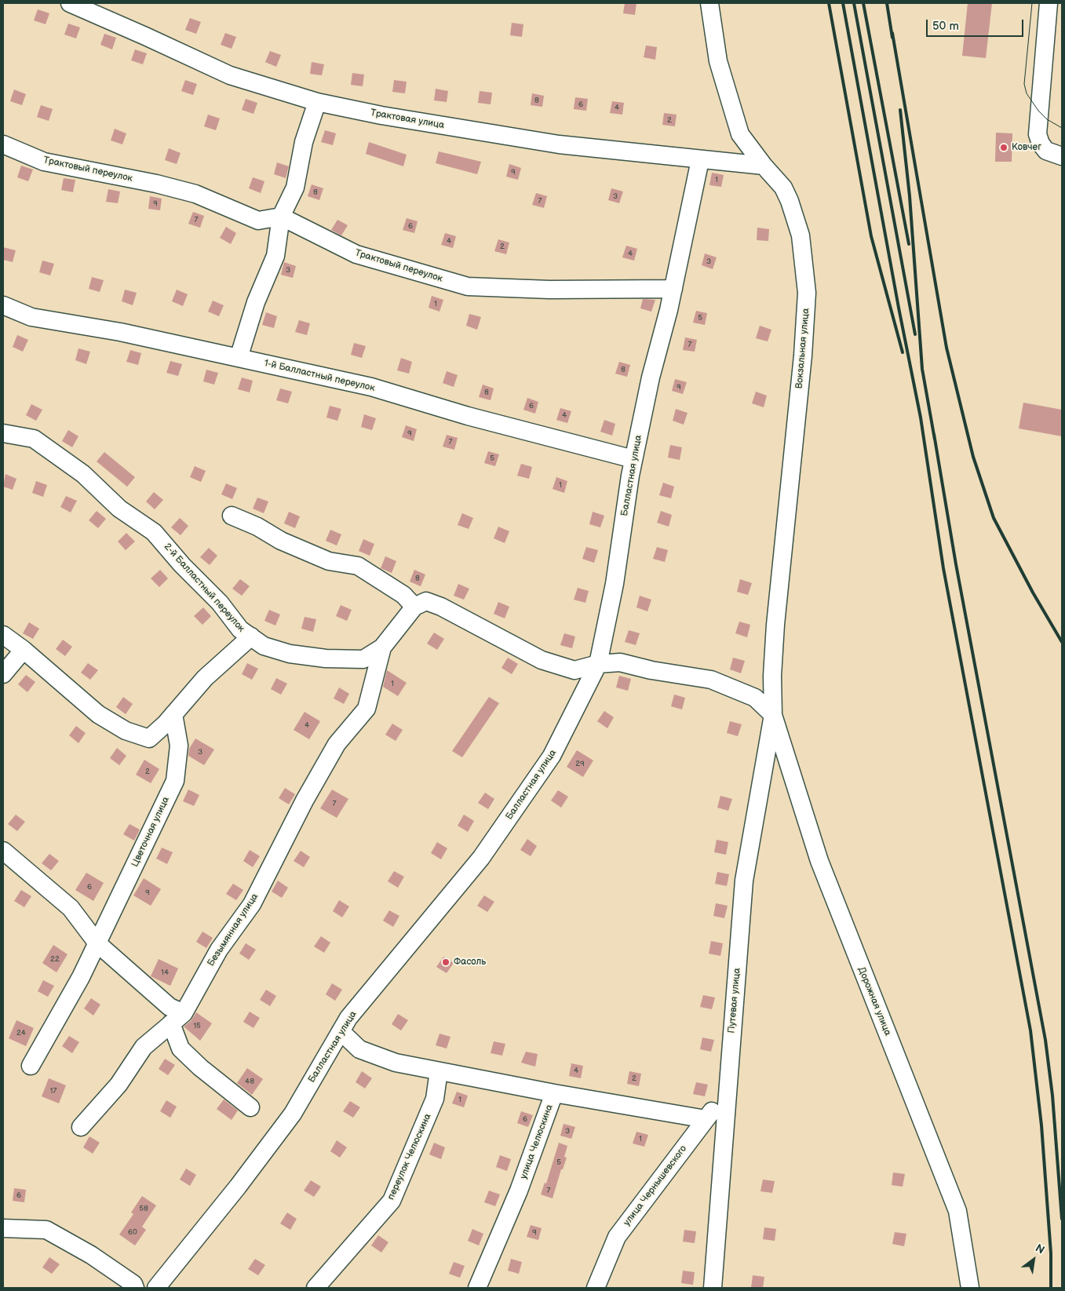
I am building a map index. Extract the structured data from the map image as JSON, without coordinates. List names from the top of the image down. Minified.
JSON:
{"streets":{"street":["Трактовая улица","Трактовый переулок","Вокзальная улица","1-й Балластный переулок","Балластная улица","2-й Балластный переулок","Цветочная улица","Безымянная улица","Путевая улица","Дорожная улица","улица Челюскина","переулок Челюскина","улица Чернышевского"]},"crossings":[["Трактовая улица","Вокзальная улица"],["Трактовая улица","Балластная улица"],["Трактовый переулок","Балластная улица"],["Вокзальная улица","Путевая улица"],["Вокзальная улица","Дорожная улица"],["1-й Балластный переулок","Балластная улица"],["2-й Балластный переулок","Безымянная улица"],["Путевая улица","Дорожная улица"],["Путевая улица","улица Чернышевского"],["улица Челюскина","улица Чернышевского"]],"places":["Ковчег","Фасоль"],"house_numbers":["8","6","4","2","9","1","8","3","7","9","7","6","4","2","4","3","3","1","5","7","8","9","8","6","4","9","7","5","1","8","1","4","3","29","2","7","6","9","22","14","15","24","4","2","48","17","1","6","3","1","5","7","6","58","60","9"],"scale_bar":"50 m","north":"top right"}
